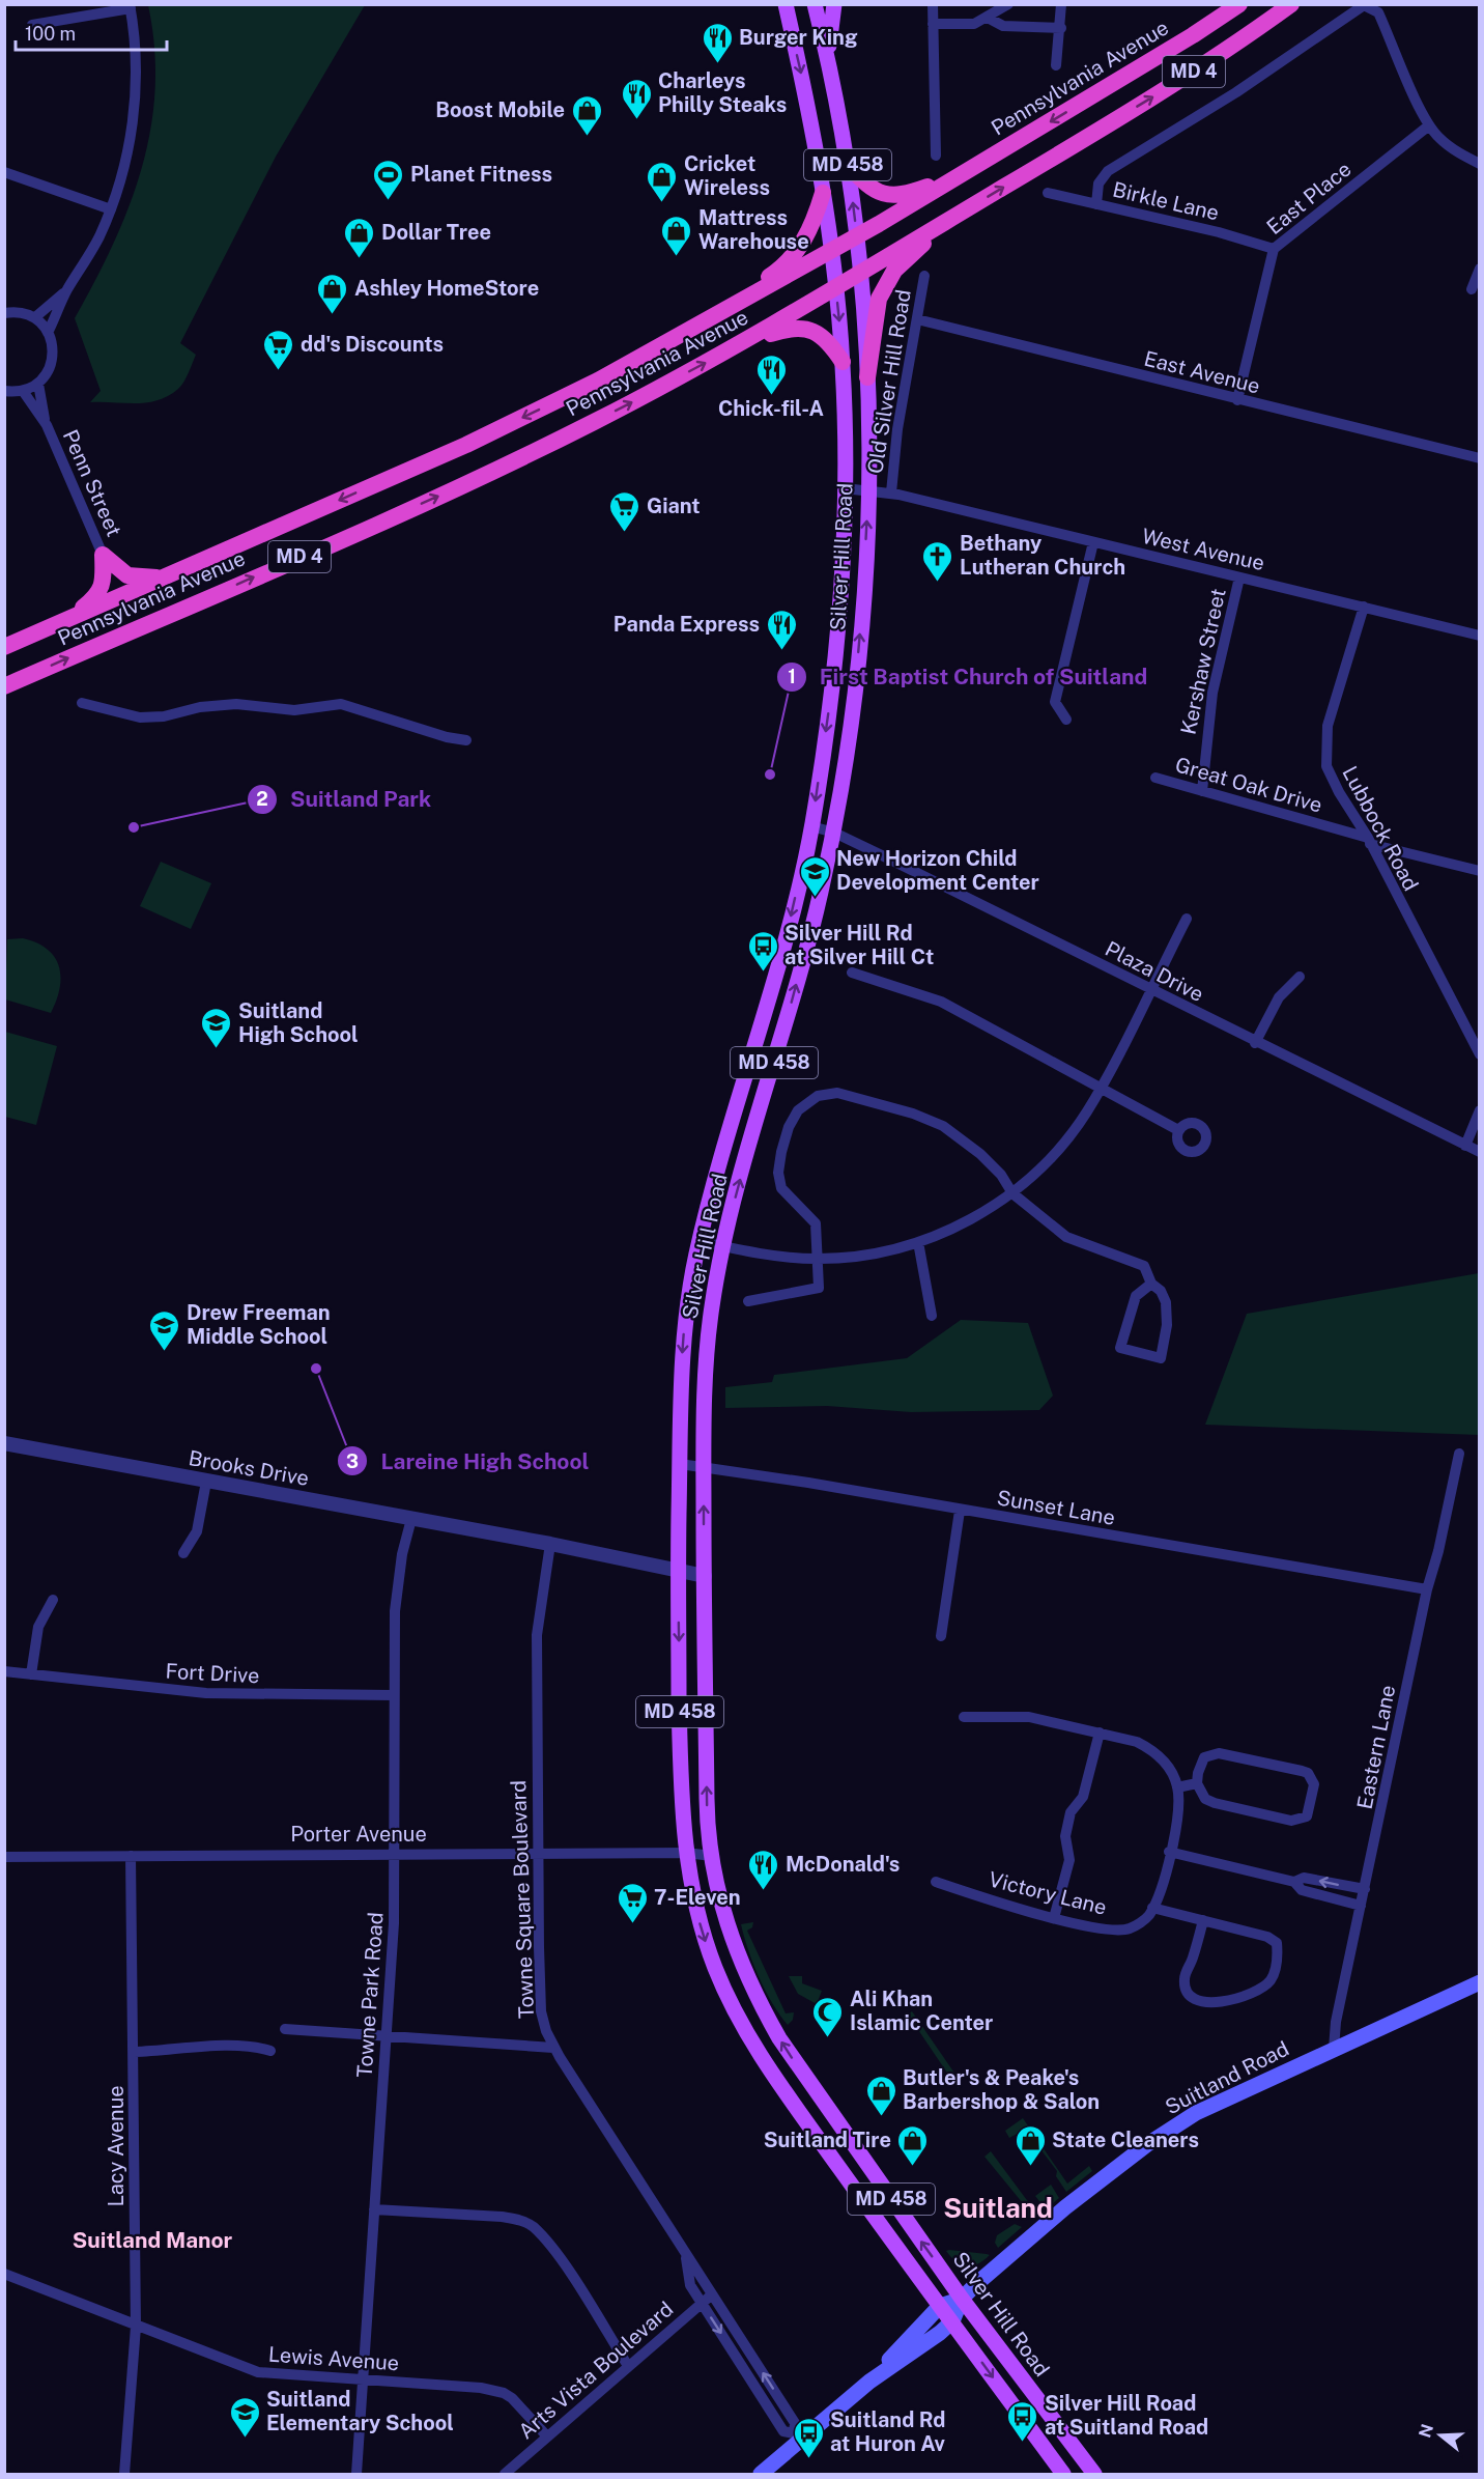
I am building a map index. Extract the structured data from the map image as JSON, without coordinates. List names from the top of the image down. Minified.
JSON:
{"streets":{"highway":["MD 4","Pennsylvania Avenue"],"main road":["MD 458","Silver Hill Road","Suitland Road"],"street":["East Place","Birkle Lane","East Avenue","Old Silver Hill Road","Penn Street","West Avenue","Kershaw Street","Great Oak Drive","Lubbock Road","Plaza Drive","Brooks Drive","Sunset Lane","Fort Drive","Eastern Lane","Porter Avenue","Victory Lane","Towne Square Boulevard","Towne Park Road","Lacy Avenue","Lewis Avenue","Arts Vista Boulevard"]},"crossings":[["Pennsylvania Avenue","Silver Hill Road"],["East Place","Birkle Lane"],["East Place","East Avenue"],["East Avenue","Old Silver Hill Road"],["Old Silver Hill Road","West Avenue"],["West Avenue","Silver Hill Road"],["West Avenue","Kershaw Street"],["West Avenue","Lubbock Road"],["Silver Hill Road","Plaza Drive"],["Silver Hill Road","Brooks Drive"],["Silver Hill Road","Sunset Lane"],["Silver Hill Road","Porter Avenue"],["Silver Hill Road","Suitland Road"],["Kershaw Street","Great Oak Drive"],["Great Oak Drive","Lubbock Road"],["Brooks Drive","Towne Square Boulevard"],["Brooks Drive","Towne Park Road"],["Sunset Lane","Eastern Lane"],["Fort Drive","Towne Park Road"],["Eastern Lane","Suitland Road"],["Porter Avenue","Towne Square Boulevard"],["Porter Avenue","Towne Park Road"],["Porter Avenue","Lacy Avenue"],["Towne Square Boulevard","Suitland Road"],["Towne Square Boulevard","Arts Vista Boulevard"],["Towne Park Road","Lewis Avenue"],["Lacy Avenue","Lewis Avenue"],["Lewis Avenue","Arts Vista Boulevard"]],"districts":["Suitland","Suitland Manor"],"places":{"restaurant":["Burger King","Charleys Philly Steaks","Chick-fil-A","Panda Express","McDonald's"],"shop":["Boost Mobile","Cricket Wireless","Mattress Warehouse","Dollar Tree","Ashley HomeStore","Butler's & Peake's Barbershop & Salon","Suitland Tire","State Cleaners"],"sports":["Planet Fitness"],"supermarket":["dd's Discounts","Giant","7-Eleven"],"church":["Bethany Lutheran Church"],"other":["First Baptist Church of Suitland","Suitland Park","Lareine High School"],"school or university":["New Horizon Child Development Center","Suitland High School","Drew Freeman Middle School","Suitland Elementary School"],"bus stop":["Silver Hill Rd at Silver Hill Ct","Silver Hill Road at Suitland Road","Suitland Rd at Huron Av"],"mosque":["Ali Khan Islamic Center"]},"scale_bar":"100 m","north":"left"}
